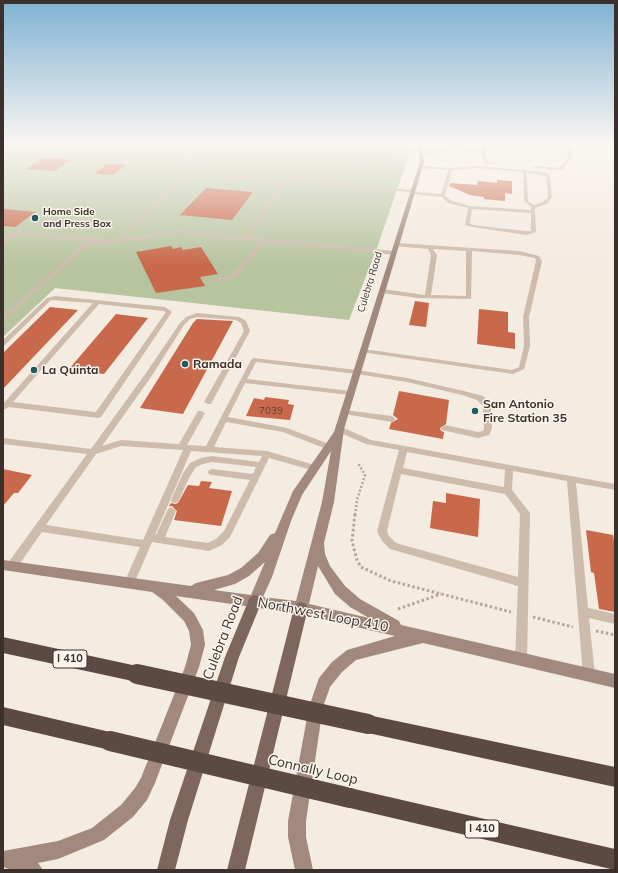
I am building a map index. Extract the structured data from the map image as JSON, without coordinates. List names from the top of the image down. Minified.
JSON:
{"streets":{"highway":["I 410","Connally Loop"],"main road":["Culebra Road","Northwest Loop 410"]},"crossings":[["Culebra Road","Northwest Loop 410"]],"places":["Home Side and Press Box","Ramada","La Quinta","San Antonio Fire Station 35"],"house_numbers":["7039"]}
